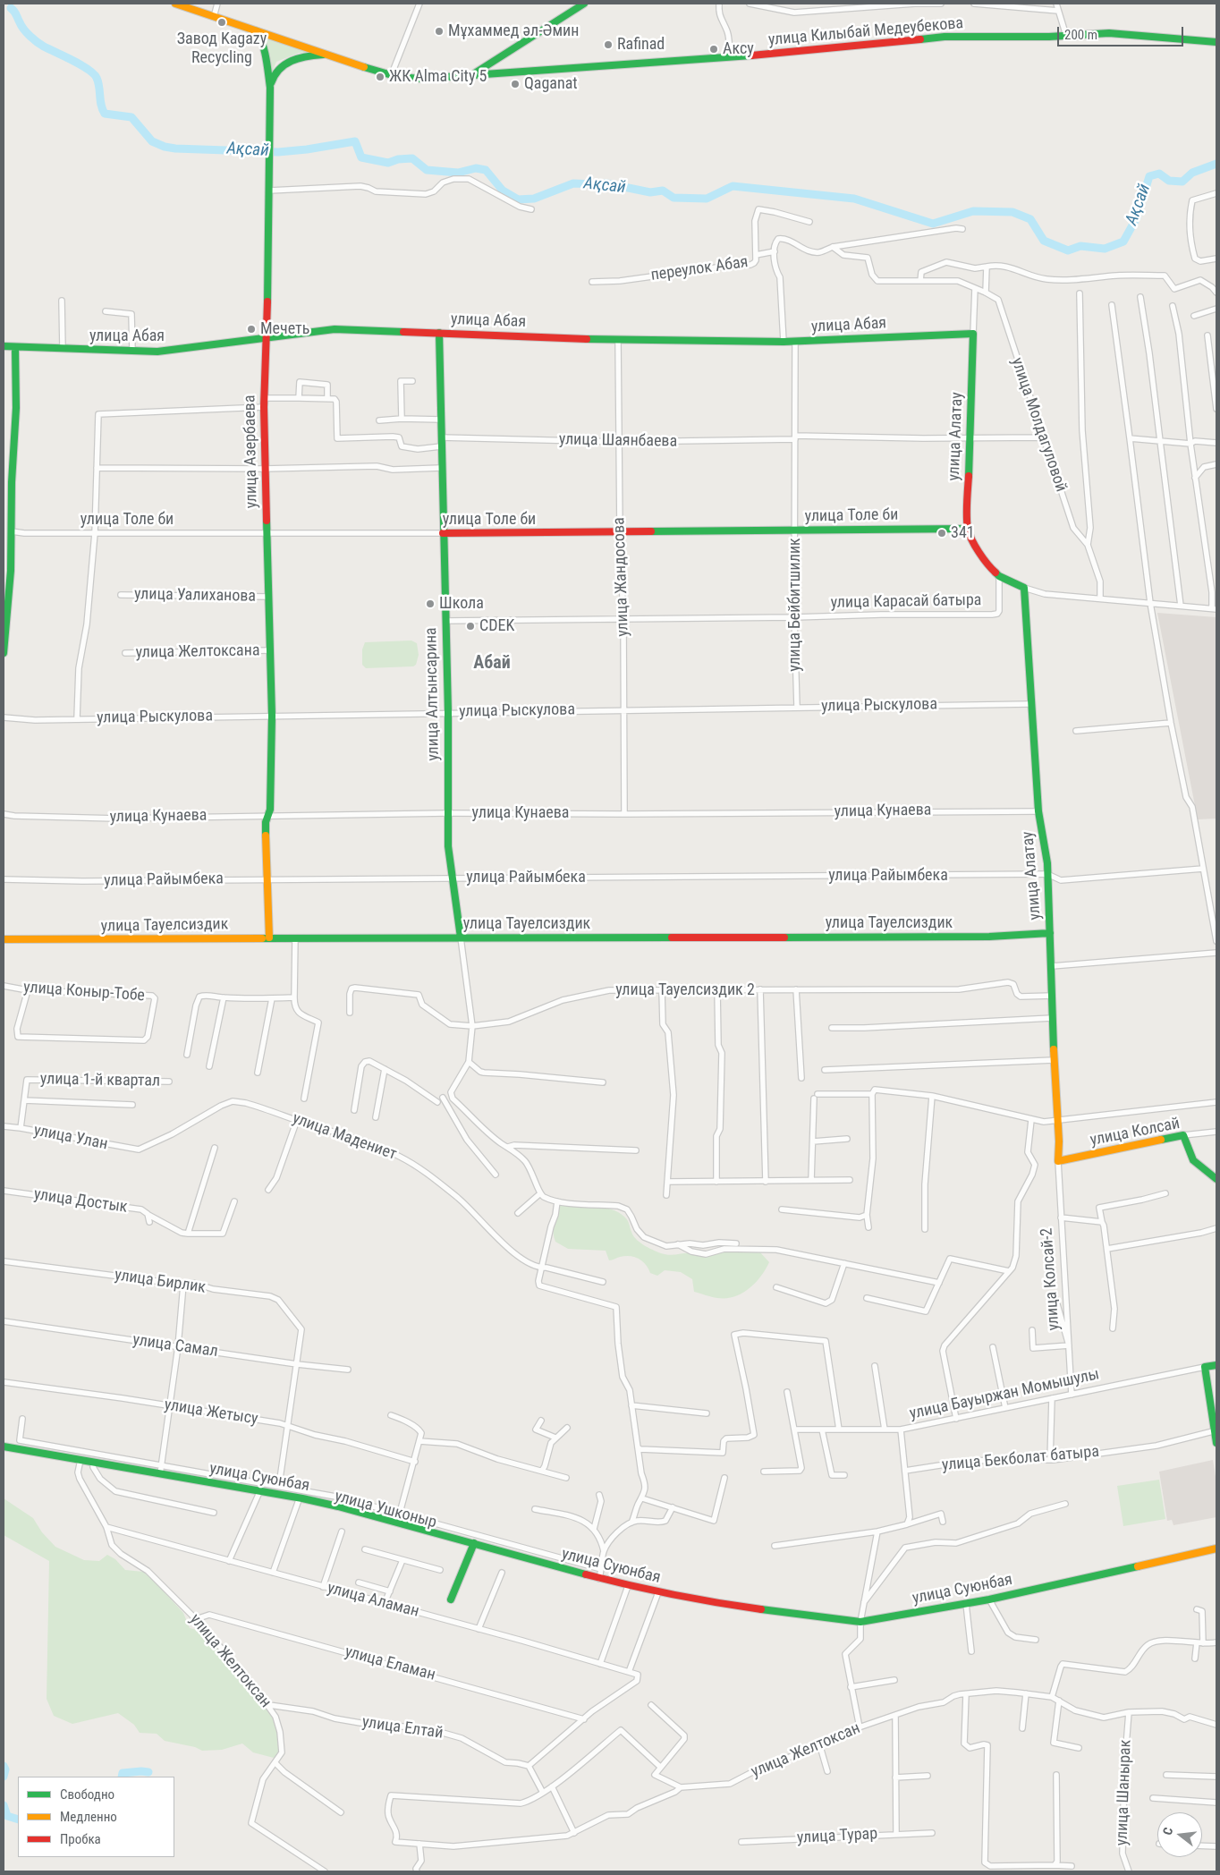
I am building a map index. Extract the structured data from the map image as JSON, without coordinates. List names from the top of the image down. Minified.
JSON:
{"streets":{"street":["улица Килыбай Медеубекова","переулок Абая","улица Абая","улица Молдагуловой","улица Алатау","улица Шаянбаева","улица Азербаева","улица Толе би","улица Жандосова","улица Уалиханова","улица Карасай батыра","улица Бейбитшилик","улица Желтоксана","улица Алтынсарина","улица Рыскулова","улица Кунаева","улица Райымбека","улица Тауелсиздик","улица Тауелсиздик 2","улица Коныр-Тобе","улица 1-й квартал","улица Колсай","улица Мадениет","улица Улан","улица Достык","улица Колсай-2","улица Бирлик","улица Самал","улица Бауыржан Момышулы","улица Жетысу","улица Бекболат батыра","улица Суюнбая","улица Ушконыр","улица Аламан","улица Желтоксан","улица Еламан","улица Елтай","улица Шанырак","улица Турар"]},"crossings":[["улица Килыбай Медеубекова","улица Азербаева"],["улица Абая","улица Алатау"],["улица Абая","улица Азербаева"],["улица Абая","улица Жандосова"],["улица Абая","улица Бейбитшилик"],["улица Абая","улица Алтынсарина"],["улица Молдагуловой","улица Шаянбаева"],["улица Алатау","улица Шаянбаева"],["улица Алатау","улица Толе би"],["улица Алатау","улица Карасай батыра"],["улица Алатау","улица Рыскулова"],["улица Алатау","улица Кунаева"],["улица Алатау","улица Райымбека"],["улица Алатау","улица Тауелсиздик"],["улица Алатау","улица Тауелсиздик 2"],["улица Алатау","улица Колсай"],["улица Алатау","улица Колсай-2"],["улица Шаянбаева","улица Жандосова"],["улица Шаянбаева","улица Бейбитшилик"],["улица Шаянбаева","улица Алтынсарина"],["улица Азербаева","улица Толе би"],["улица Азербаева","улица Уалиханова"],["улица Азербаева","улица Желтоксана"],["улица Азербаева","улица Рыскулова"],["улица Азербаева","улица Кунаева"],["улица Азербаева","улица Райымбека"],["улица Азербаева","улица Тауелсиздик"],["улица Толе би","улица Жандосова"],["улица Толе би","улица Бейбитшилик"],["улица Толе би","улица Алтынсарина"],["улица Жандосова","улица Карасай батыра"],["улица Жандосова","улица Рыскулова"],["улица Жандосова","улица Кунаева"],["улица Карасай батыра","улица Бейбитшилик"],["улица Карасай батыра","улица Алтынсарина"],["улица Бейбитшилик","улица Рыскулова"],["улица Алтынсарина","улица Рыскулова"],["улица Алтынсарина","улица Кунаева"],["улица Алтынсарина","улица Райымбека"],["улица Алтынсарина","улица Тауелсиздик"],["улица Алтынсарина","улица Тауелсиздик 2"],["улица 1-й квартал","улица Улан"],["улица Колсай","улица Колсай-2"],["улица Мадениет","улица Улан"],["улица Колсай-2","улица Бауыржан Момышулы"],["улица Бирлик","улица Самал"],["улица Суюнбая","улица Желтоксан"],["улица Аламан","улица Желтоксан"],["улица Аламан","улица Еламан"],["улица Желтоксан","улица Еламан"],["улица Желтоксан","улица Елтай"],["улица Желтоксан","улица Шанырак"]],"districts":["Абай"],"water":["Ақсай"],"places":["Завод Kagazy Recycling","Мұхаммед әл-Әмин","Rafinad","Аксу","ЖК Alma City 5","Qaganat","Мечеть","341","Школа","CDEK"],"legend":["Свободно","Медленно","Пробка"],"scale_bar":"200 m","north":"left"}
